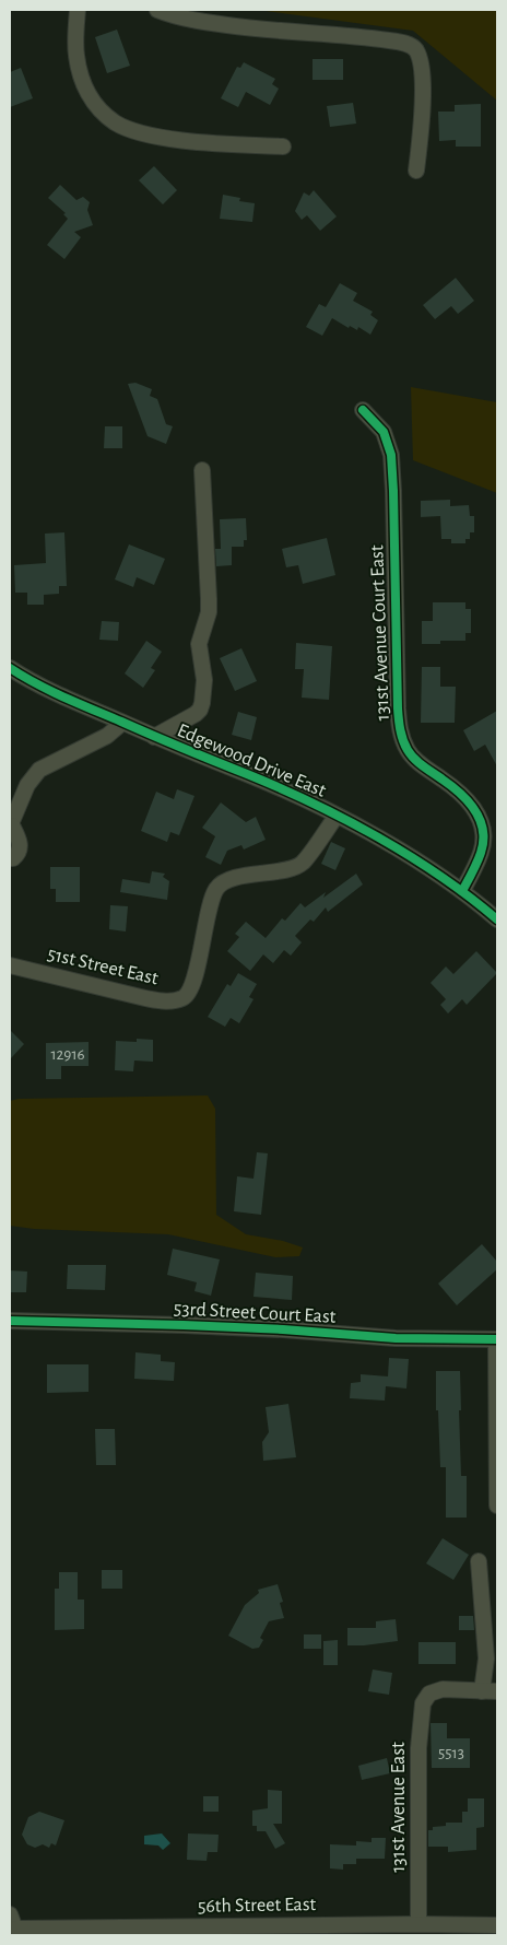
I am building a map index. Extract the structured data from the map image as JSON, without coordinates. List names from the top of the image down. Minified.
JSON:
{"streets":{"street":["131st Avenue Court East","Edgewood Drive East","51st Street East","53rd Street Court East","131st Avenue East","56th Street East"]},"crossings":[["131st Avenue Court East","Edgewood Drive East"],["Edgewood Drive East","51st Street East"],["131st Avenue East","56th Street East"]],"house_numbers":["12916","5513"]}
